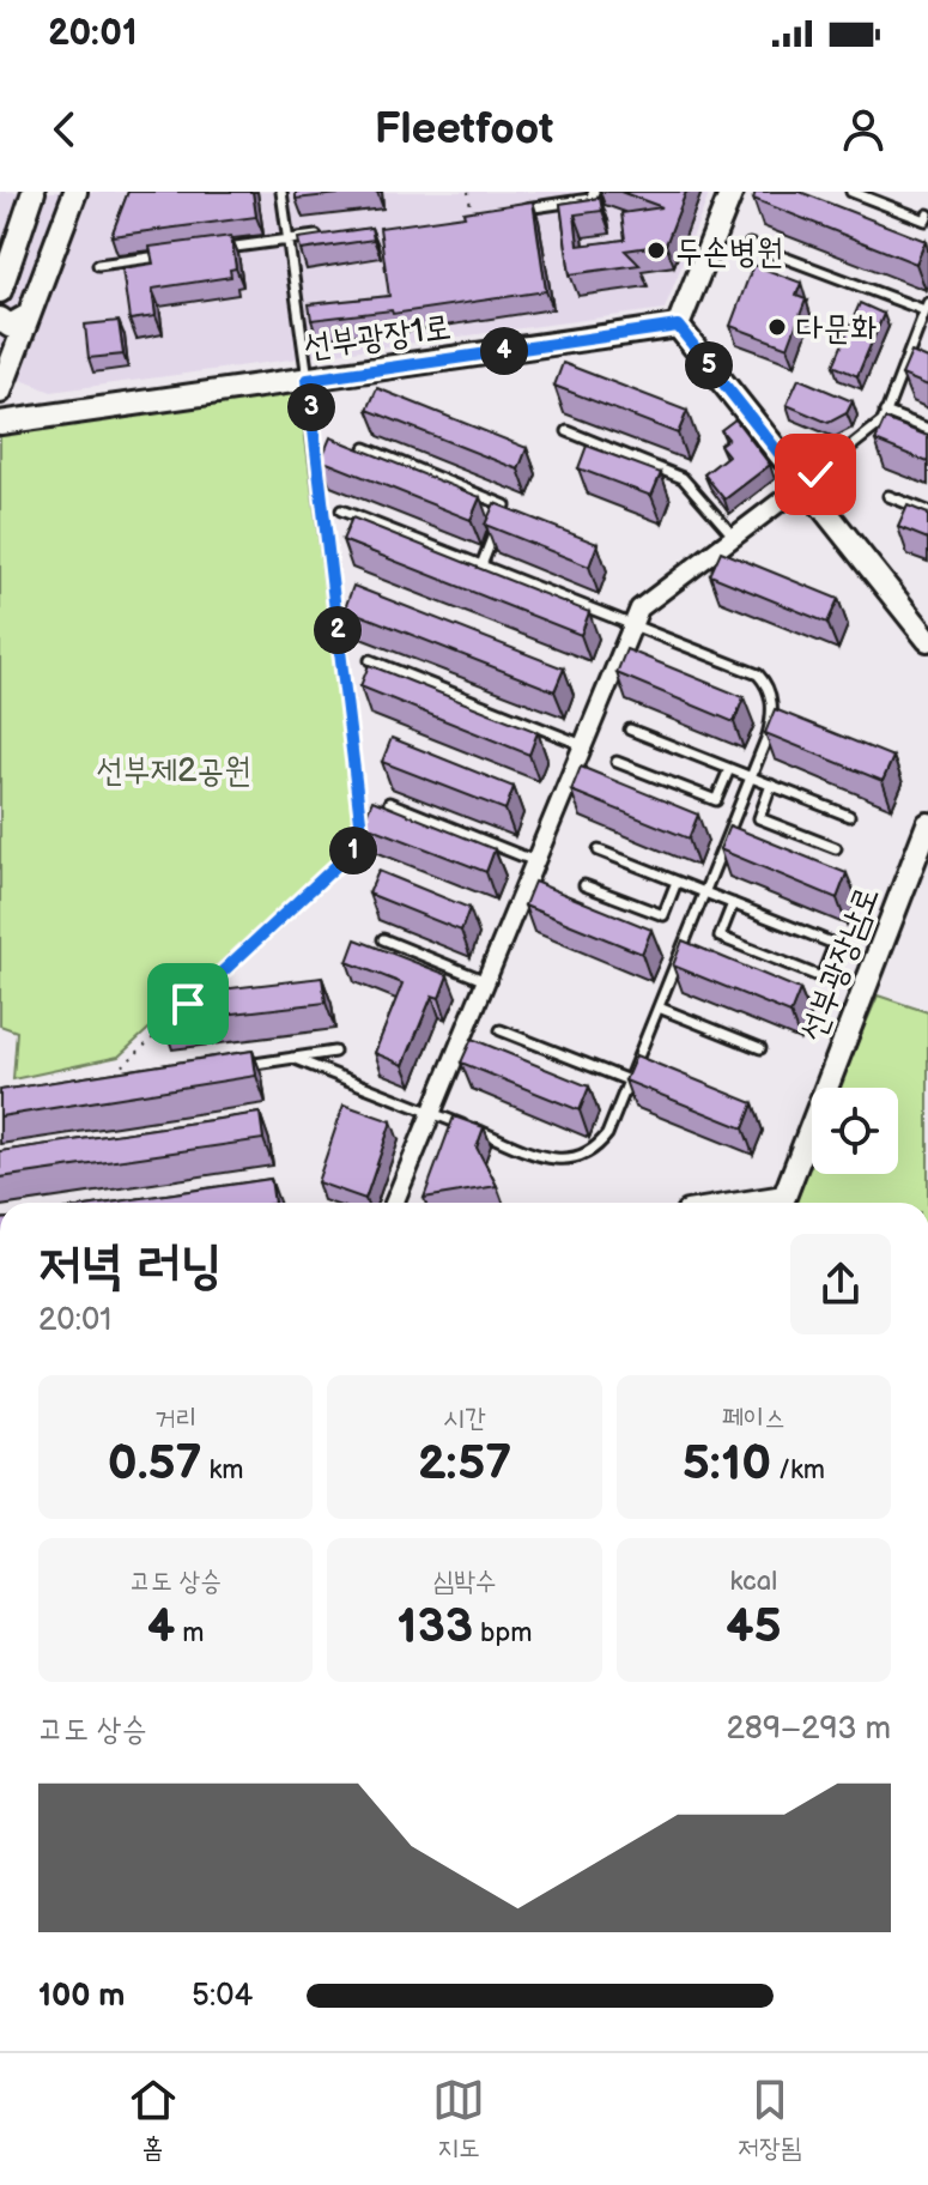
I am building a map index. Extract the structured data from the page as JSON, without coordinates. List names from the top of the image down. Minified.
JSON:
{"streets":{"street":["선부광장1로","선부광장남로"]},"parks":["선부제2공원"],"places":["두손병원","다문화"],"page":{"status":"20:01","header":"Fleetfoot","pins":["4","5","3","2","1"],"heading":["저녁 러닝","20:01"],"stats":[["거리","0.57 km"],["시간","2:57"],["페이스","5:10 /km"],["고도 상승","4 m"],["심박수","133 bpm"],["kcal","45"]],"chart":["고도 상승","289–293 m"],"list":[{"name":"100 m","note":"5:04"}],"tabs":["홈","지도","저장됨"]}}
